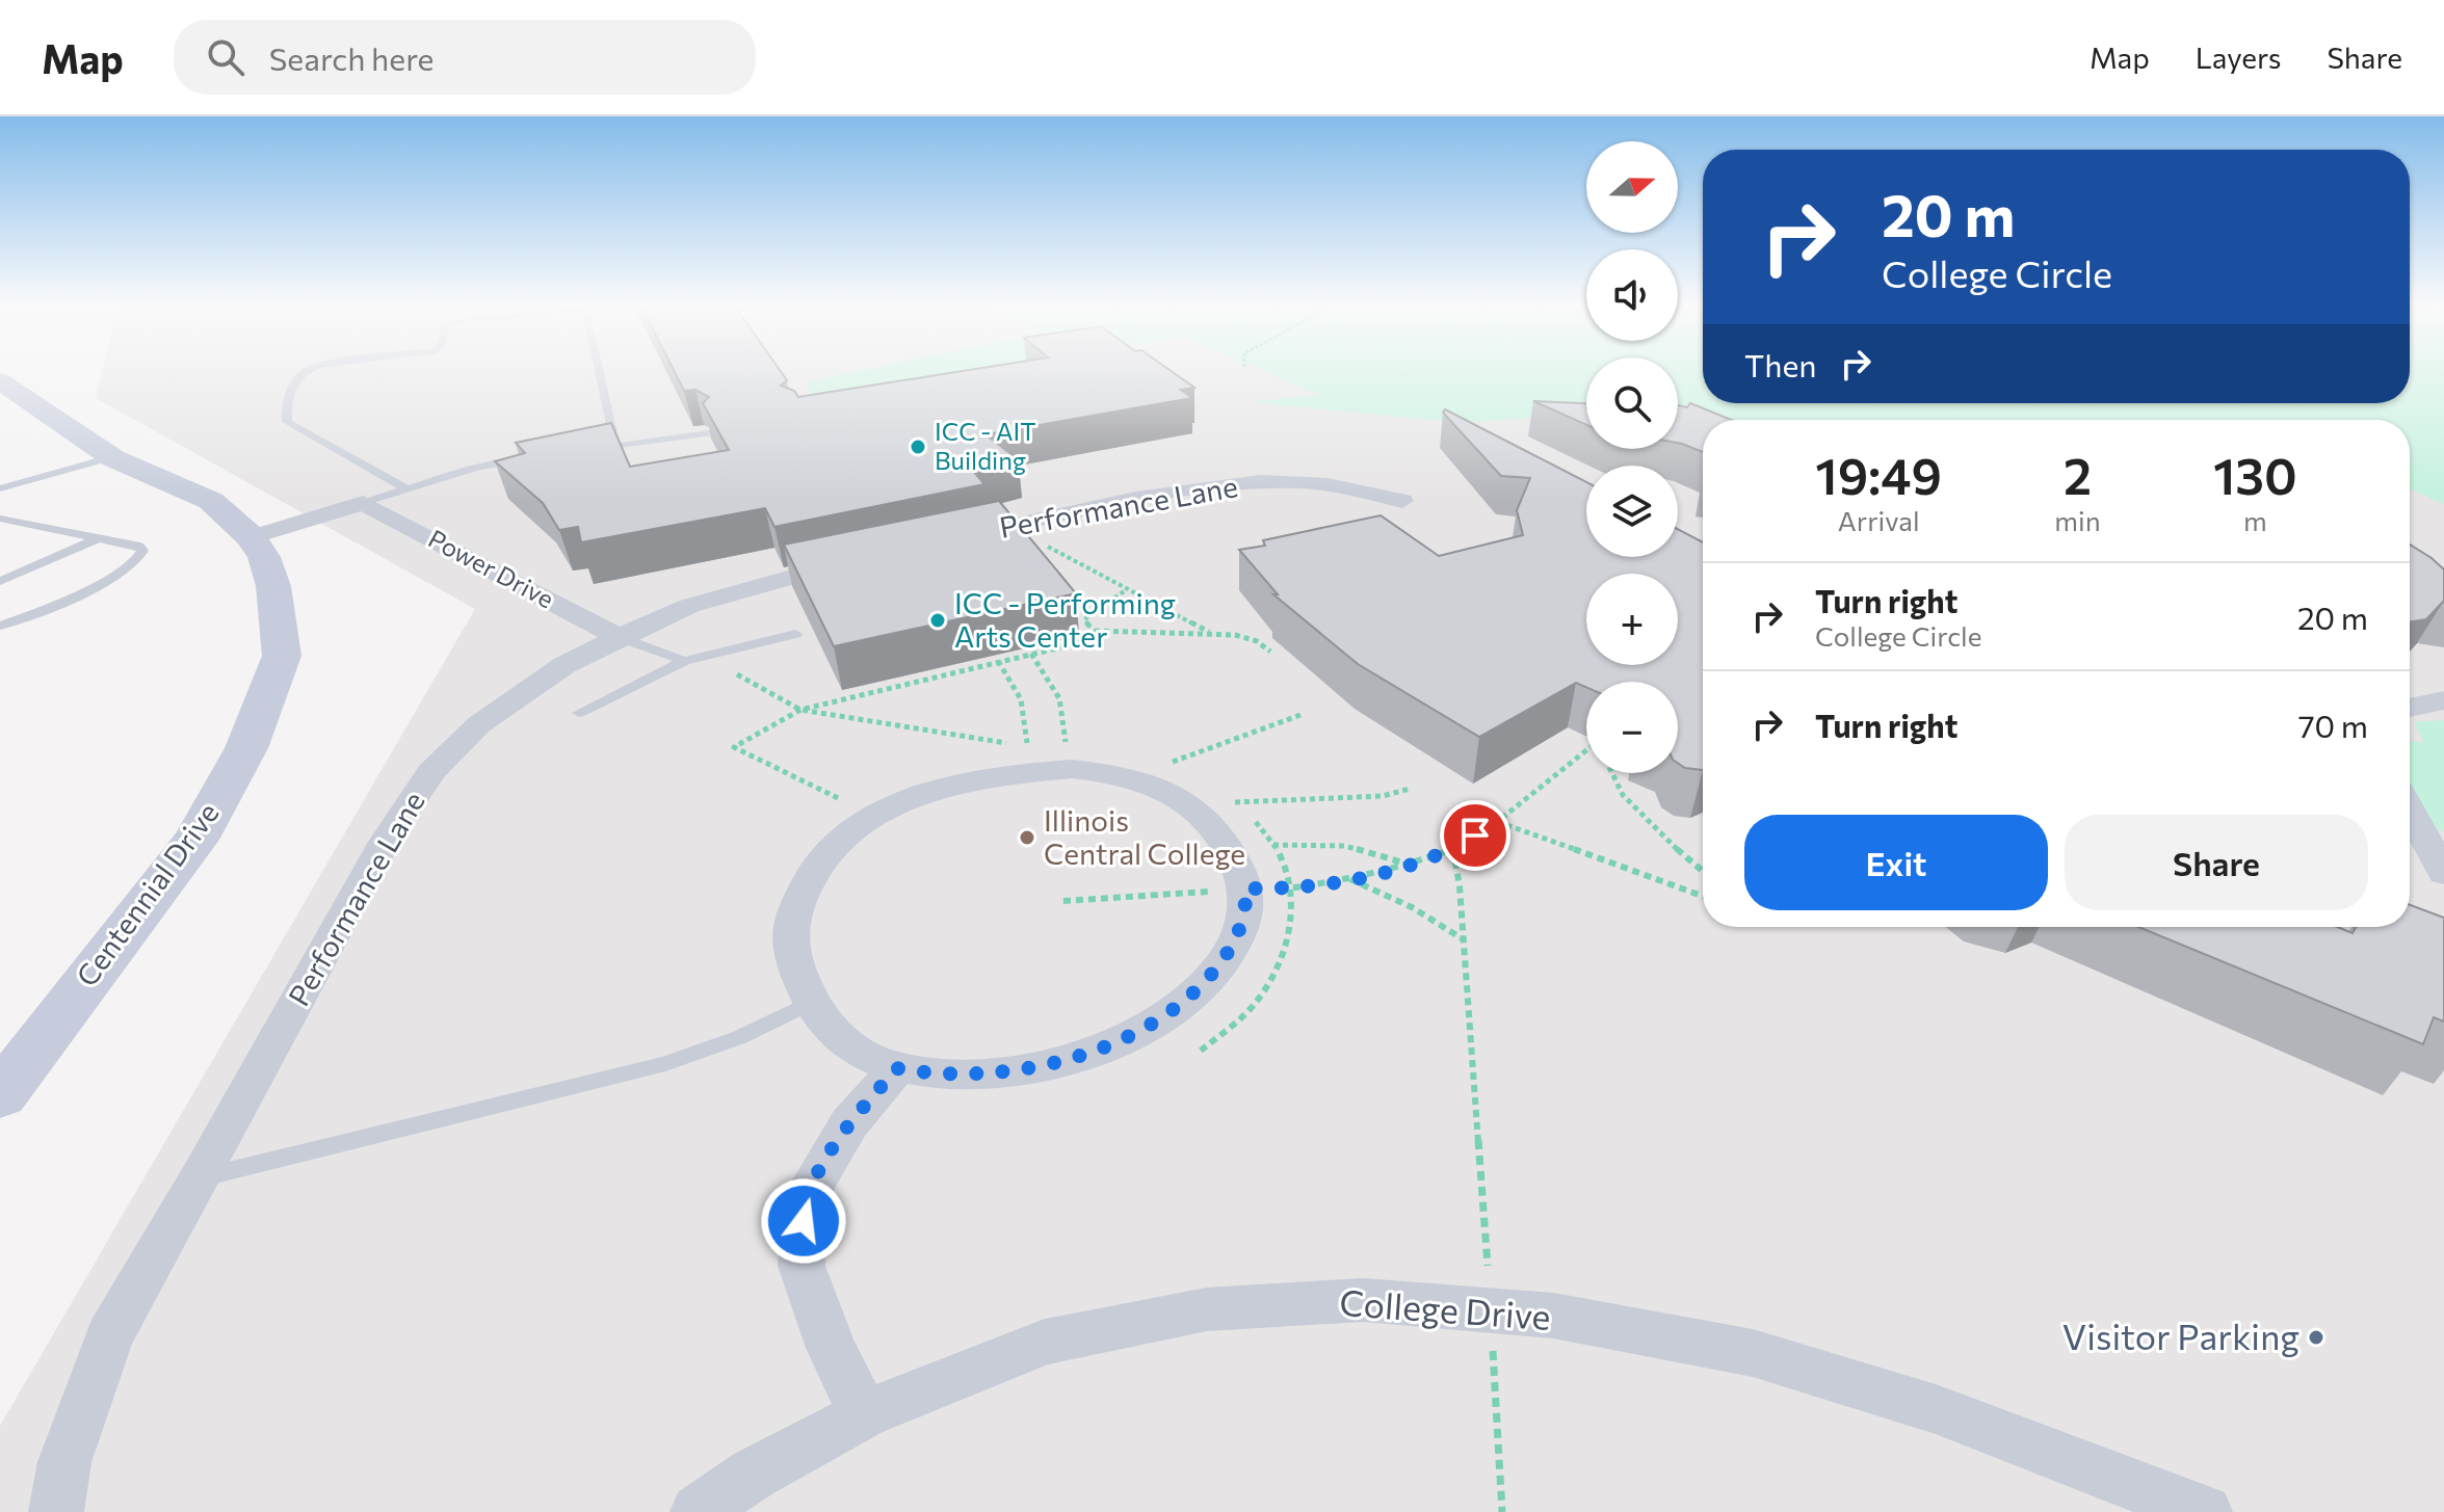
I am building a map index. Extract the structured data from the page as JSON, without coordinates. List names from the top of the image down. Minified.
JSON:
{"streets":{"main road":["Centennial Drive"],"street":["Performance Lane","Power Drive","College Drive"]},"crossings":[["Performance Lane","Power Drive"]],"places":["ICC - AIT Building","ICC - Performing Arts Center","Illinois Central College","Visitor Parking"],"north":"right","page":{"header":"Map","search":"Search here","nav":["Map","Layers","Share"],"map_buttons":["+","−"],"turn":["20 m","College Circle"],"then":"Then","eta":["19:49","Arrival","2","min","130","m"],"list":[{"name":"Turn right","note":"College Circle","value":"20 m"},{"name":"Turn right","value":"70 m"}],"buttons":["Exit","Share"]}}
